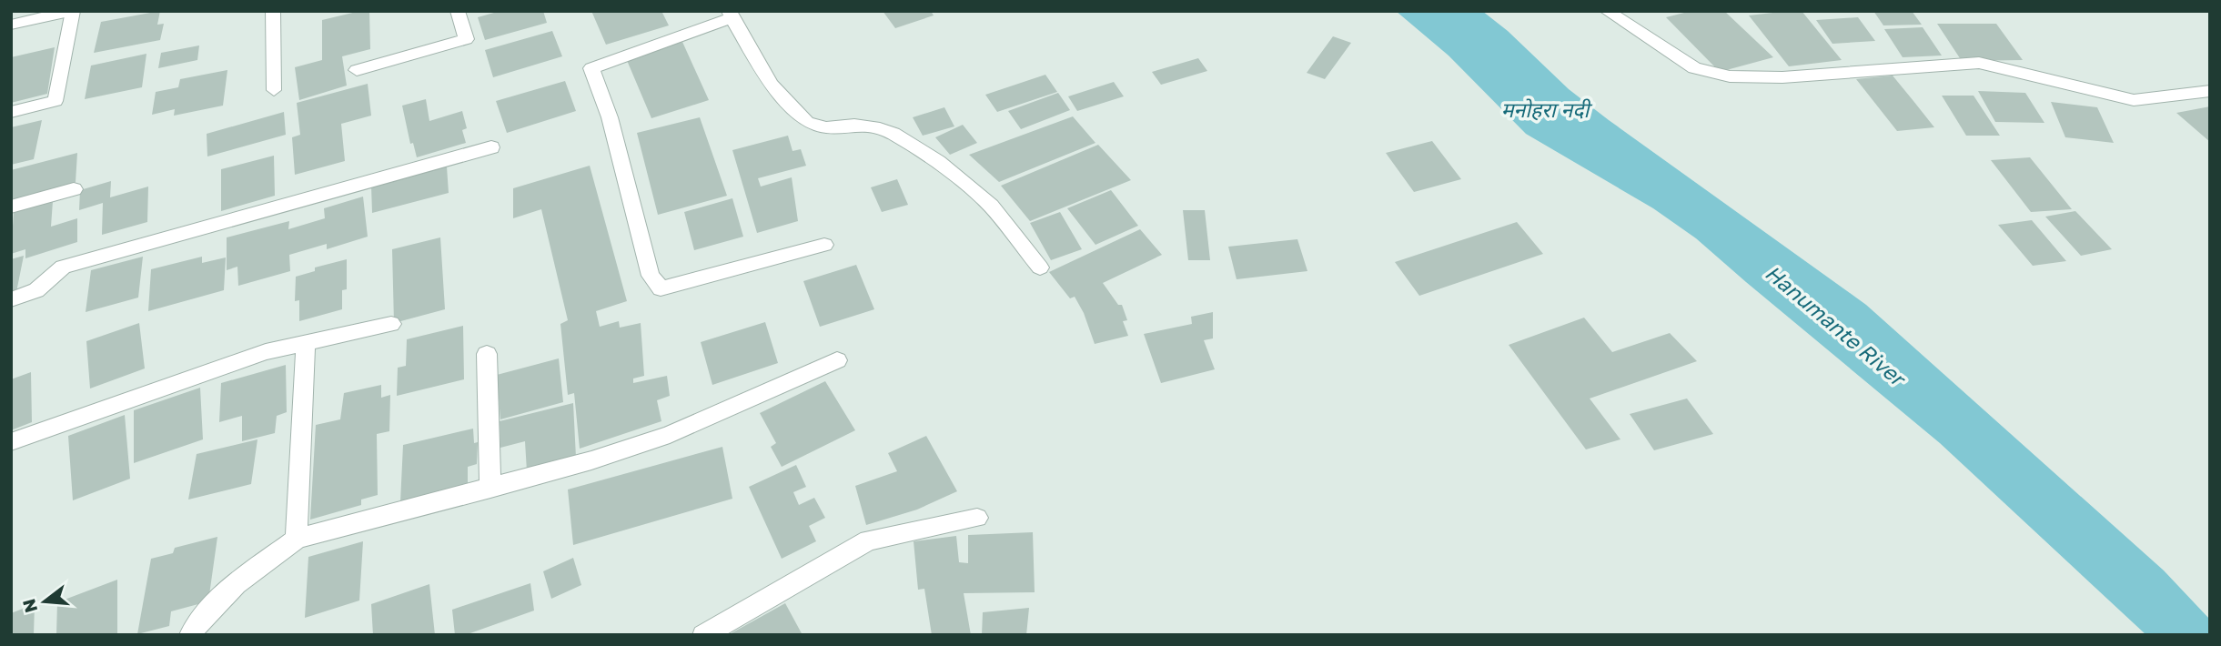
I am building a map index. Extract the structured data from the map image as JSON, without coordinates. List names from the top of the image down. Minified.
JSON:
{"water":["मनोहरा नदी","Hanumante River"],"north":"left"}
